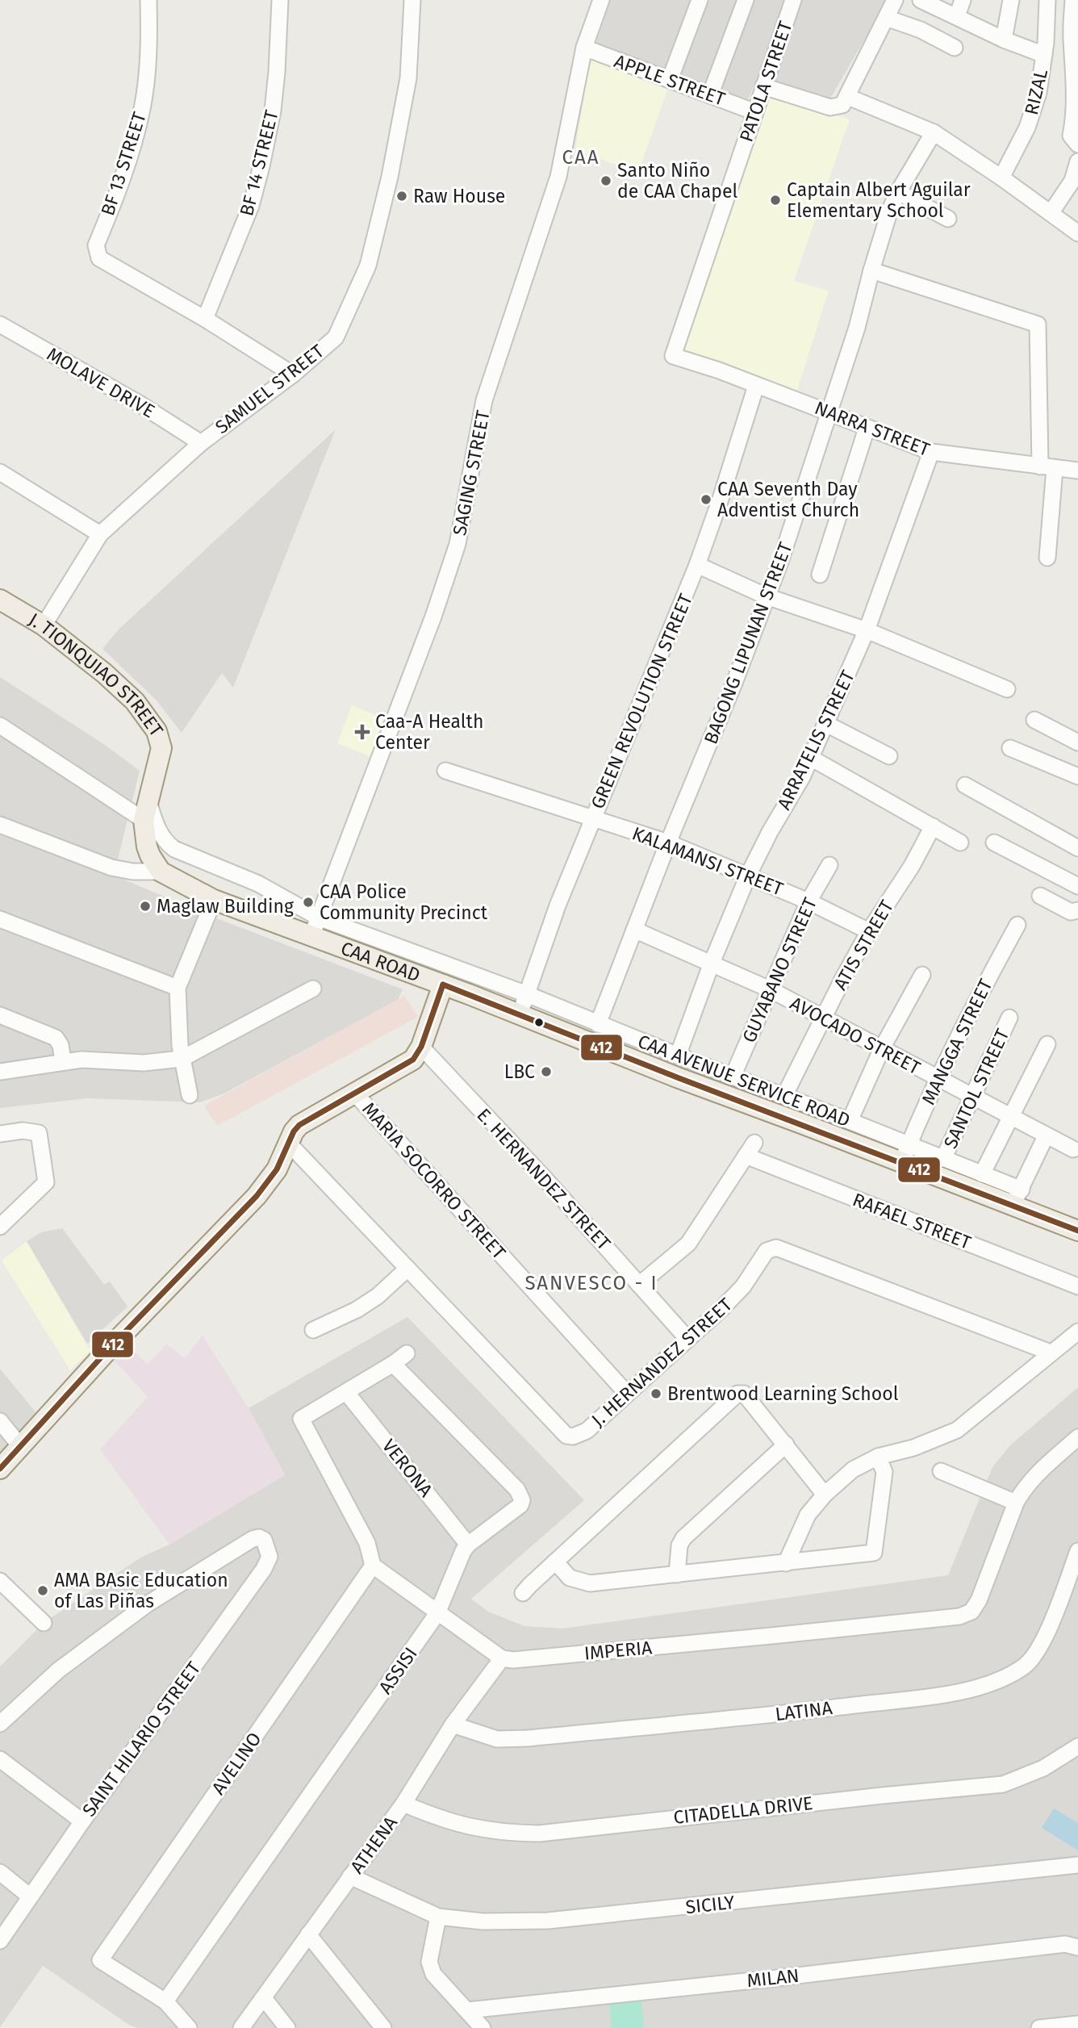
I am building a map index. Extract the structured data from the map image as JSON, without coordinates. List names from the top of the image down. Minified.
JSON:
{"streets":{"main road":["J. TIONQUIAO STREET","CAA ROAD"],"street":["APPLE STREET","PATOLA STREET","RIZAL","BF 14 STREET","BF 13 STREET","MOLAVE DRIVE","SAMUEL STREET","NARRA STREET","SAGING STREET","BAGONG LIPUNAN STREET","GREEN REVOLUTION STREET","ARRATELIS STREET","KALAMANSI STREET","ATIS STREET","GUYABANO STREET","AVOCADO STREET","MANGGA STREET","CAA AVENUE SERVICE ROAD","SANTOL STREET","E. HERNANDEZ STREET","MARIA SOCORRO STREET","RAFAEL STREET","J. HERNANDEZ STREET","VERONA","IMPERIA","ASSISI","LATINA","SAINT HILARIO STREET","AVELINO","CITADELLA DRIVE","ATHENA","SICILY","MILAN"]},"crossings":[["APPLE STREET","PATOLA STREET"],["APPLE STREET","SAGING STREET"],["PATOLA STREET","NARRA STREET"],["BF 14 STREET","BF 13 STREET"],["MOLAVE DRIVE","SAMUEL STREET"],["SAMUEL STREET","J. TIONQUIAO STREET"],["NARRA STREET","BAGONG LIPUNAN STREET"],["NARRA STREET","GREEN REVOLUTION STREET"],["NARRA STREET","ARRATELIS STREET"],["SAGING STREET","CAA ROAD"],["SAGING STREET","CAA AVENUE SERVICE ROAD"],["BAGONG LIPUNAN STREET","KALAMANSI STREET"],["BAGONG LIPUNAN STREET","AVOCADO STREET"],["BAGONG LIPUNAN STREET","CAA AVENUE SERVICE ROAD"],["J. TIONQUIAO STREET","CAA AVENUE SERVICE ROAD"],["GREEN REVOLUTION STREET","KALAMANSI STREET"],["GREEN REVOLUTION STREET","CAA ROAD"],["GREEN REVOLUTION STREET","CAA AVENUE SERVICE ROAD"],["ARRATELIS STREET","KALAMANSI STREET"],["ARRATELIS STREET","AVOCADO STREET"],["ARRATELIS STREET","CAA AVENUE SERVICE ROAD"],["KALAMANSI STREET","ATIS STREET"],["KALAMANSI STREET","GUYABANO STREET"],["ATIS STREET","AVOCADO STREET"],["ATIS STREET","CAA AVENUE SERVICE ROAD"],["CAA ROAD","MANGGA STREET"],["CAA ROAD","CAA AVENUE SERVICE ROAD"],["GUYABANO STREET","AVOCADO STREET"],["GUYABANO STREET","CAA AVENUE SERVICE ROAD"],["AVOCADO STREET","MANGGA STREET"],["AVOCADO STREET","SANTOL STREET"],["MANGGA STREET","CAA AVENUE SERVICE ROAD"],["CAA AVENUE SERVICE ROAD","SANTOL STREET"],["E. HERNANDEZ STREET","RAFAEL STREET"],["E. HERNANDEZ STREET","J. HERNANDEZ STREET"],["MARIA SOCORRO STREET","J. HERNANDEZ STREET"],["VERONA","ASSISI"],["IMPERIA","ATHENA"],["ASSISI","AVELINO"],["LATINA","ATHENA"],["CITADELLA DRIVE","ATHENA"],["ATHENA","SICILY"]],"districts":["CAA","SANVESCO - I"],"places":{"other":["Santo Niño de CAA Chapel","Raw House","Captain Albert Aguilar Elementary School","CAA Seventh Day Adventist Church","CAA Police Community Precinct","Maglaw Building","LBC","Brentwood Learning School","AMA BAsic Education of Las Piñas"],"health":["Caa-A Health Center"]},"lines":["transit line 412"]}
